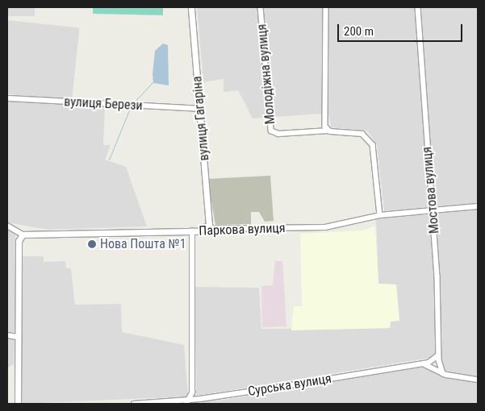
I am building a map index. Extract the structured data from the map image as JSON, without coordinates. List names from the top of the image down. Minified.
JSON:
{"streets":{"street":["Молодіжна вулиця","вулиця Берези","вулиця Гагаріна","Мостова вулиця","Паркова вулиця","Сурська вулиця"]},"crossings":[["вулиця Берези","вулиця Гагаріна"],["вулиця Гагаріна","Паркова вулиця"],["Мостова вулиця","Паркова вулиця"],["Мостова вулиця","Сурська вулиця"]],"places":["Нова Пошта №1"],"scale_bar":"200 m"}
